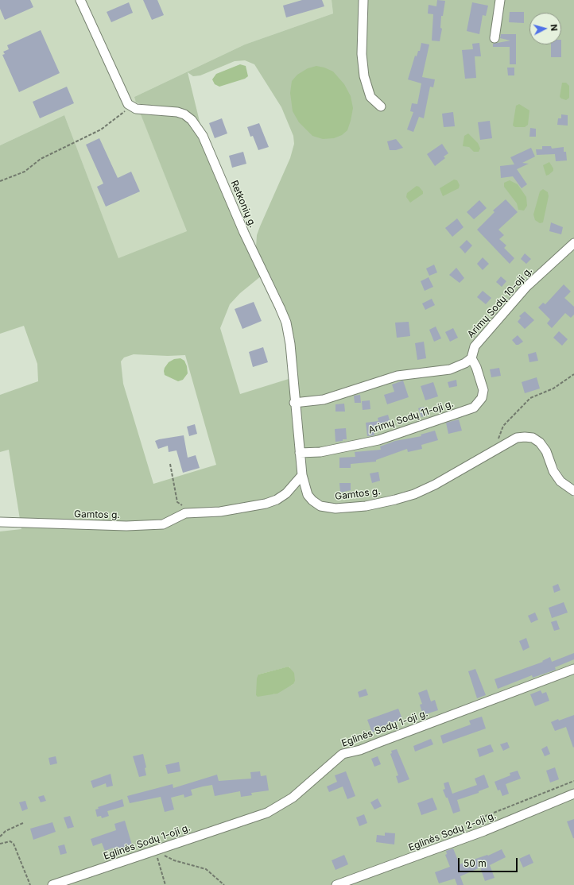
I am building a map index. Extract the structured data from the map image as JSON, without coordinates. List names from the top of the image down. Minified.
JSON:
{"streets":{"street":["Retkonių g.","Arimų Sodų 10-oji g.","Arimų Sodų 11-oji g.","Gamtos g.","Eglinės Sodų 1-oji g.","Eglinės Sodų 2-oji g."]},"crossings":[["Retkonių g.","Arimų Sodų 11-oji g."],["Retkonių g.","Gamtos g."],["Arimų Sodų 10-oji g.","Arimų Sodų 11-oji g."]],"scale_bar":"50 m","north":"right"}
